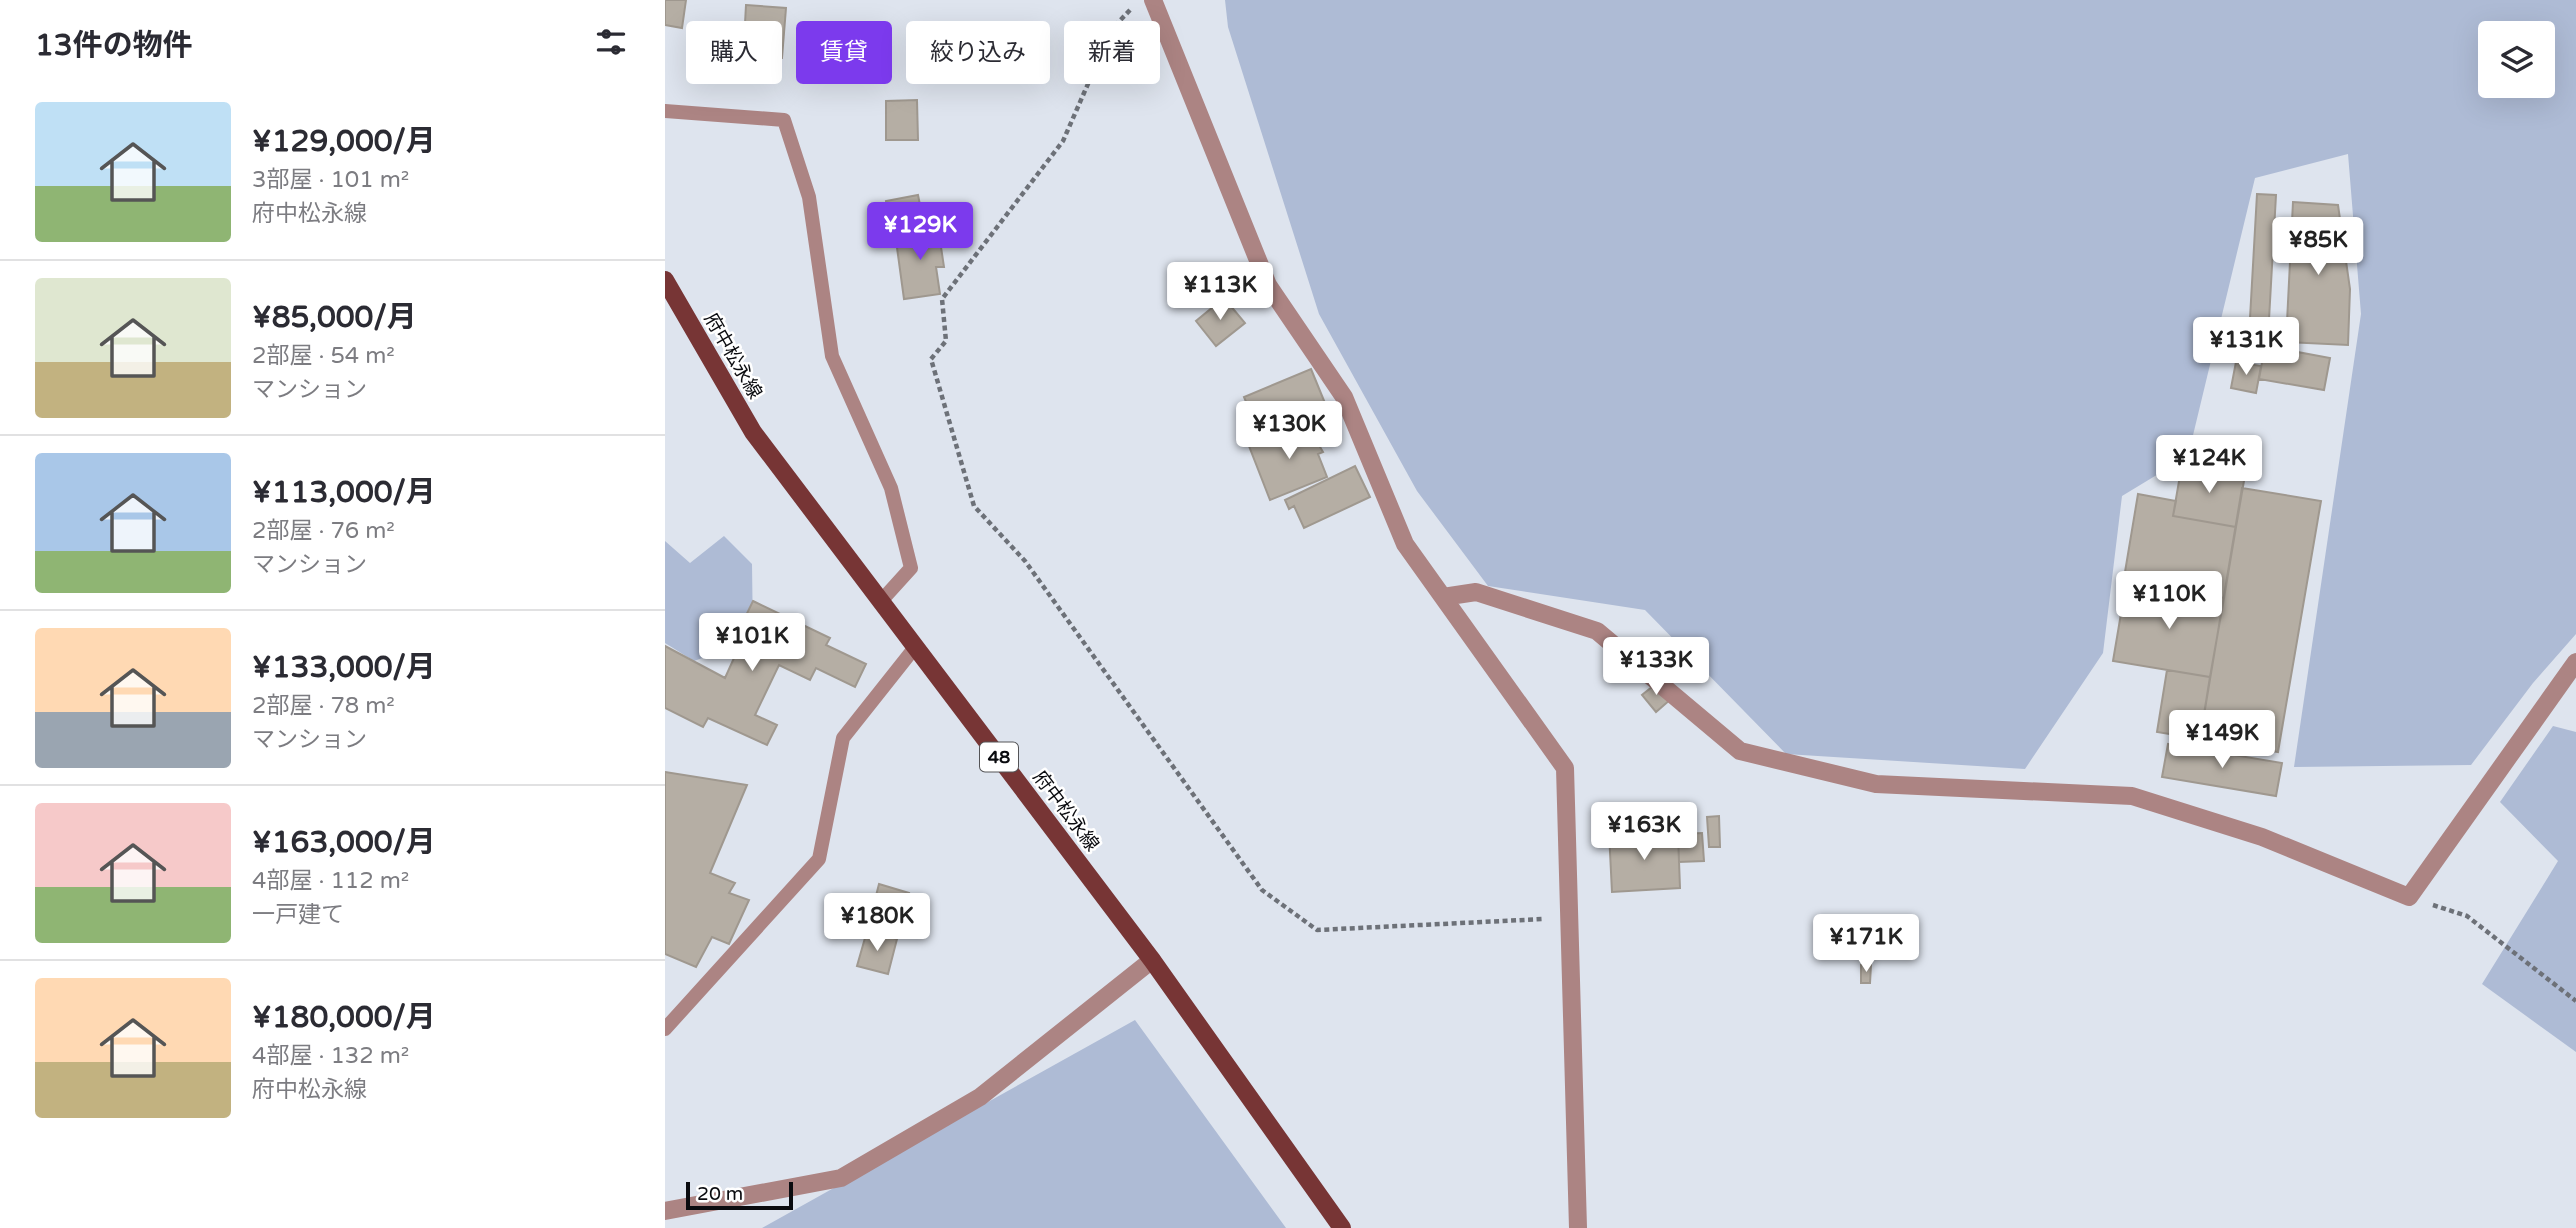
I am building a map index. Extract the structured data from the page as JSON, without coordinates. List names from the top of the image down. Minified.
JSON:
{"streets":{"main road":["府中松永線","48"]},"scale_bar":"20 m","page":{"heading":"13件の物件","chip":["購入","賃貸","絞り込み","新着"],"list":[{"name":"¥129,000/月","note":"3部屋 · 101 m² · 府中松永線"},{"name":"¥85,000/月","note":"2部屋 · 54 m² · マンション"},{"name":"¥113,000/月","note":"2部屋 · 76 m² · マンション"},{"name":"¥133,000/月","note":"2部屋 · 78 m² · マンション"},{"name":"¥163,000/月","note":"4部屋 · 112 m² · 一戸建て"},{"name":"¥180,000/月","note":"4部屋 · 132 m² · 府中松永線"}],"price":["¥129K","¥85K","¥113K","¥131K","¥130K","¥124K","¥110K","¥101K","¥133K","¥149K","¥163K","¥180K","¥171K"],"scale":"20 m"}}
